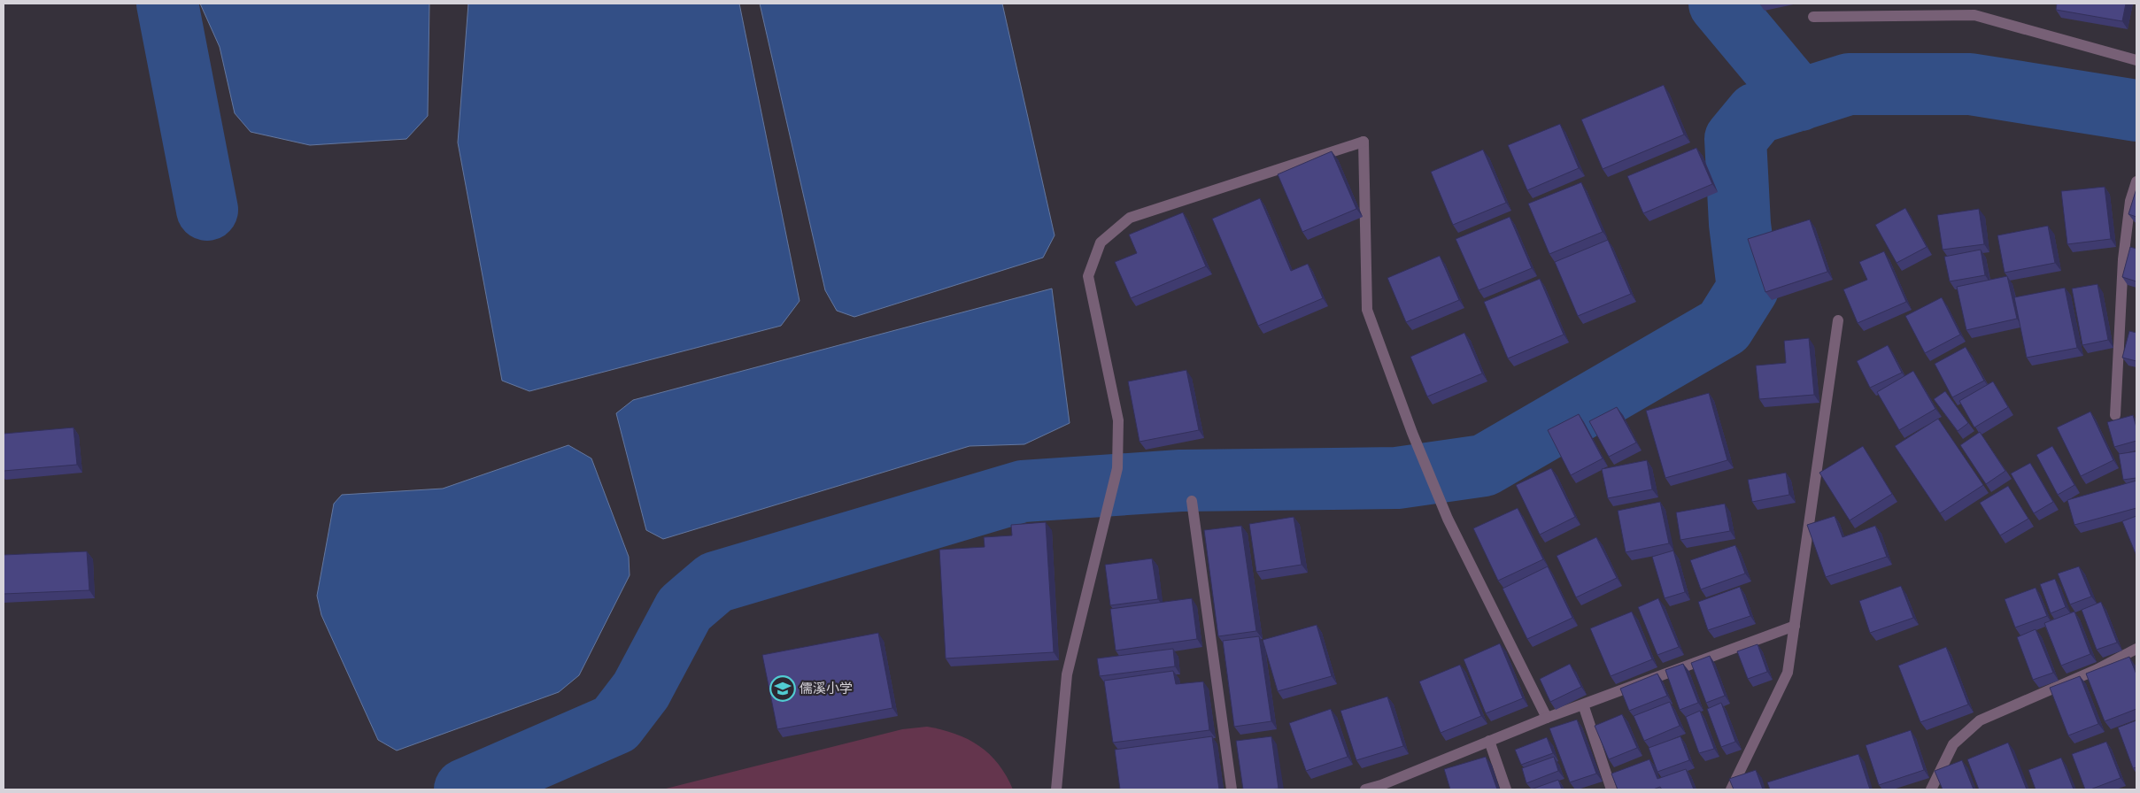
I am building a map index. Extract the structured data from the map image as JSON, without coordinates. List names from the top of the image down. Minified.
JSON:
{"places":{"school or university":["儒溪小学"]}}
